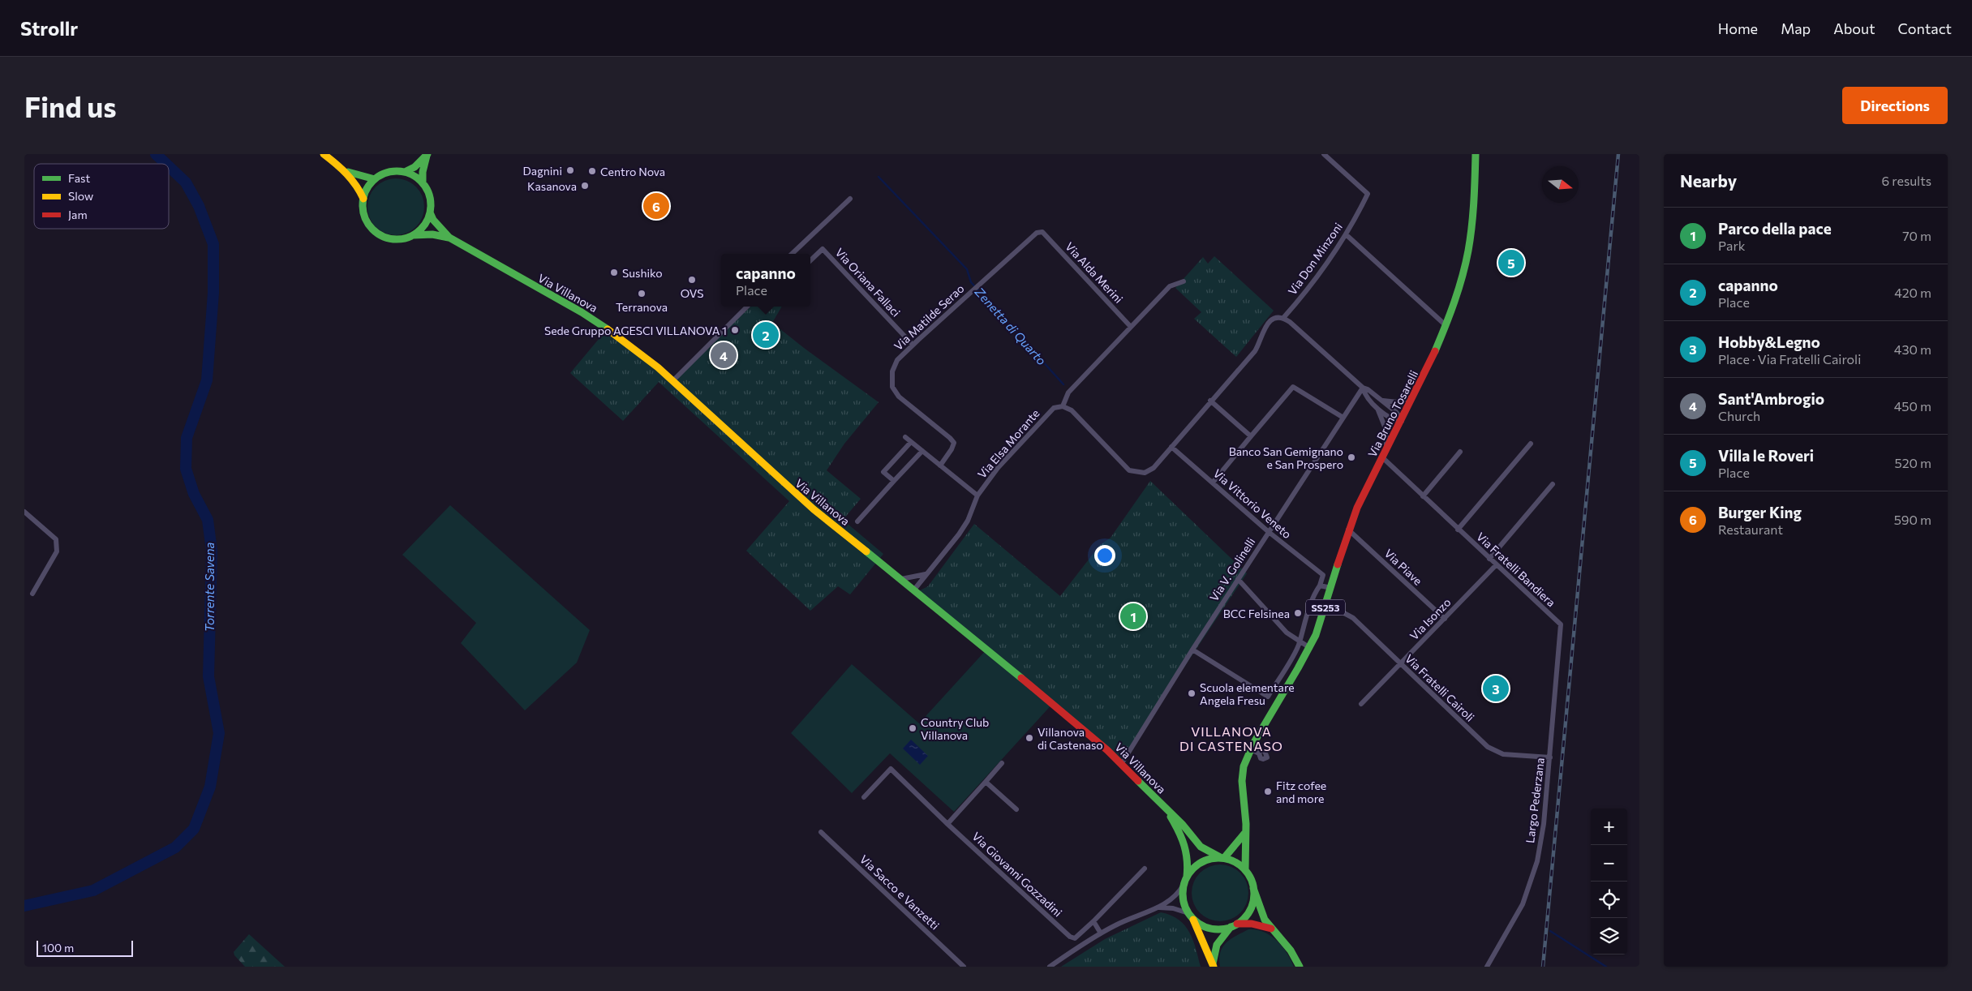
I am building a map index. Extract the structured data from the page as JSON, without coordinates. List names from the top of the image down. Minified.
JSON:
{"streets":{"main road":["Via Villanova","Via Bruno Tosarelli","SS253"],"street":["Via Don Minzoni","Via Alda Merini","Via Oriana Fallaci","Via Matilde Serao","Via Elsa Morante","Via Vittorio Veneto","Via Piave","Via V. Golinelli","Via Fratelli Bandiera","Via Isonzo","Via Fratelli Cairoli","Largo Pederzana","Via Giovanni Gozzadini","Via Sacco e Vanzetti"]},"crossings":[["Via Don Minzoni","Via Elsa Morante"],["Via Don Minzoni","Via Vittorio Veneto"],["Via Alda Merini","Via Matilde Serao"],["Via Oriana Fallaci","Via Matilde Serao"],["Via Villanova","Via Bruno Tosarelli"],["Via Villanova","Via Elsa Morante"],["Via Villanova","Via V. Golinelli"],["Via Villanova","SS253"],["Via Bruno Tosarelli","Via Piave"],["Via Bruno Tosarelli","Via Fratelli Bandiera"],["Via Bruno Tosarelli","SS253"],["Via Bruno Tosarelli","Via Fratelli Cairoli"],["Via Vittorio Veneto","Via V. Golinelli"],["Via Piave","Via Isonzo"],["Via Fratelli Bandiera","Via Isonzo"],["Via Fratelli Bandiera","Largo Pederzana"],["Via Isonzo","Via Fratelli Cairoli"],["Via Fratelli Cairoli","Largo Pederzana"]],"districts":["VILLANOVA DI CASTENASO"],"water":["Zenetta di Quarto","Torrente Savena"],"places":["Dagnini","Centro Nova","Kasanova","Sushiko","OVS","Terranova","Sede Gruppo AGESCI VILLANOVA 1","Banco San Gemignano e San Prospero","BCC Felsinea","Scuola elementare Angela Fresu","Country Club Villanova","Villanova di Castenaso","Fitz cofee and more"],"legend":["Fast","Slow","Jam"],"scale_bar":"100 m","north":"right","page":{"header":"Strollr","nav":["Home","Map","About","Contact"],"buttons":"Directions","title":"Find us","heading":["Nearby","6 results"],"pins":["6","5","2","4","1","3"],"list":[{"mark":"1","name":"Parco della pace","note":"Park","value":"70 m"},{"mark":"2","name":"capanno","note":"Place","value":"420 m"},{"mark":"3","name":"Hobby&Legno","note":"Place · Via Fratelli Cairoli","value":"430 m"},{"mark":"4","name":"Sant'Ambrogio","note":"Church","value":"450 m"},{"mark":"5","name":"Villa le Roveri","note":"Place","value":"520 m"},{"mark":"6","name":"Burger King","note":"Restaurant","value":"590 m"}],"popup":["capanno","Place"],"map_buttons":["+","−"],"scale":"100 m"}}
